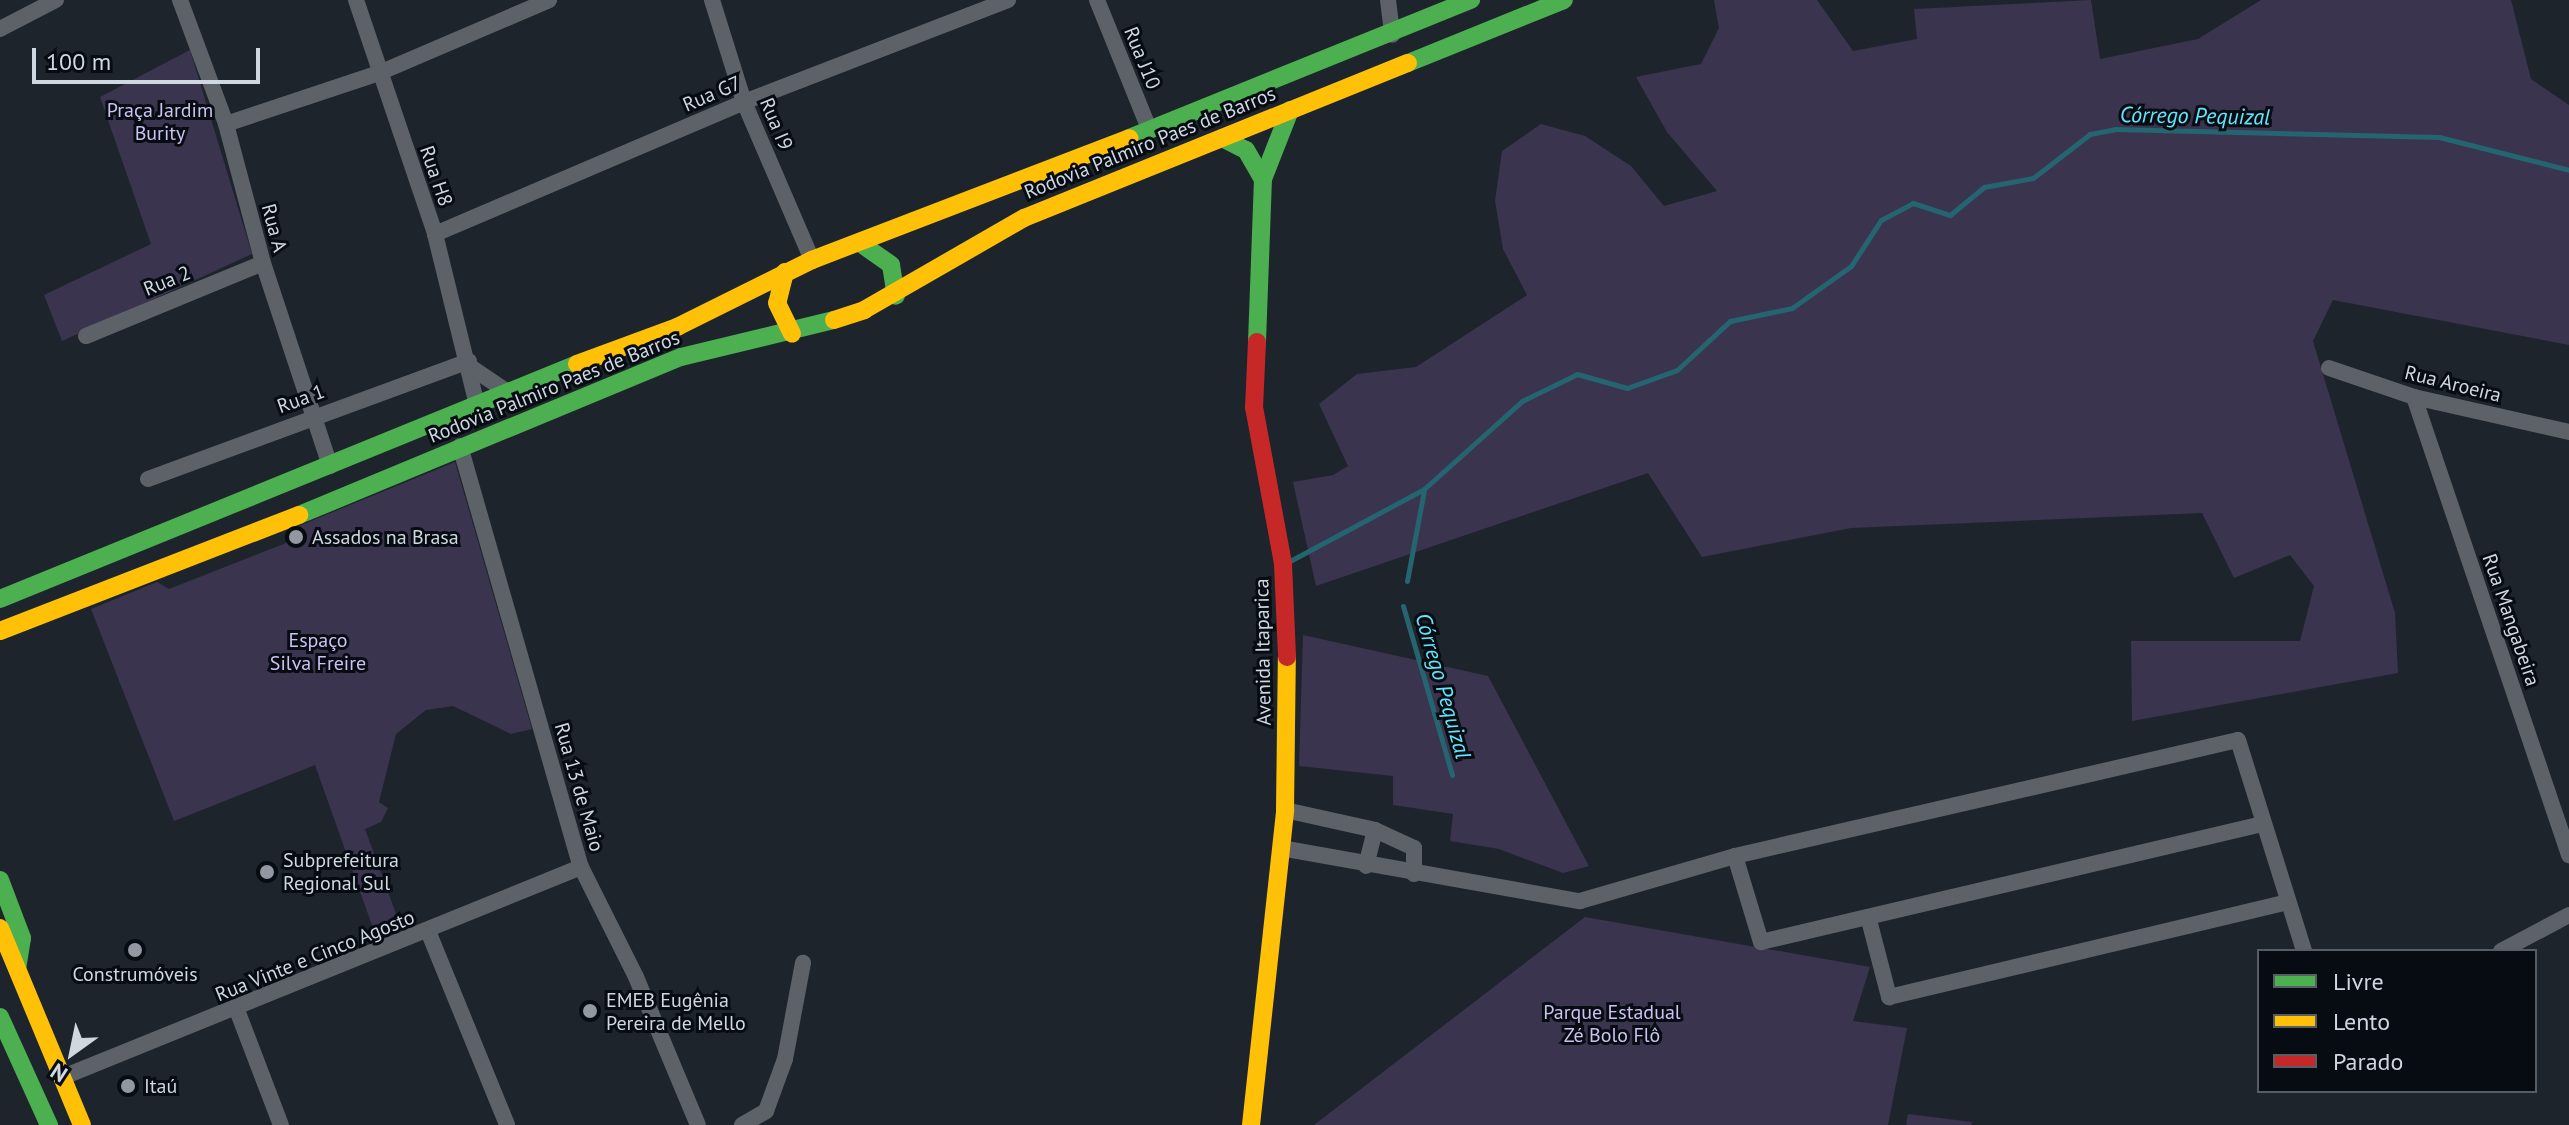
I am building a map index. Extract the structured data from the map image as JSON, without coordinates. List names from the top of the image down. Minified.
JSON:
{"streets":{"main road":["Rodovia Palmiro Paes de Barros","Avenida Itaparica"],"street":["Rua J10","Rua G7","Rua I9","Rua H8","Rua A","Rua 2","Rua Aroeira","Rua 1","Rua Mangabeira","Rua 13 de Maio","Rua Vinte e Cinco Agosto"]},"crossings":[["Rua J10","Rodovia Palmiro Paes de Barros"],["Rua G7","Rua I9"],["Rua G7","Rua H8"],["Rua I9","Rodovia Palmiro Paes de Barros"],["Rodovia Palmiro Paes de Barros","Rua H8"],["Rodovia Palmiro Paes de Barros","Rua A"],["Rodovia Palmiro Paes de Barros","Avenida Itaparica"],["Rodovia Palmiro Paes de Barros","Rua 13 de Maio"],["Rua H8","Rua 1"],["Rua A","Rua 2"],["Rua A","Rua 1"],["Rua Aroeira","Rua Mangabeira"],["Rua 13 de Maio","Rua Vinte e Cinco Agosto"]],"water":["Córrego Pequizal"],"parks":["Praça Jardim Burity","Espaço Silva Freire","Parque Estadual Zé Bolo Flô"],"places":["Assados na Brasa","Subprefeitura Regional Sul","Construmóveis","EMEB Eugênia Pereira de Mello","Itaú"],"legend":["Livre","Lento","Parado"],"scale_bar":"100 m","north":"bottom left"}
